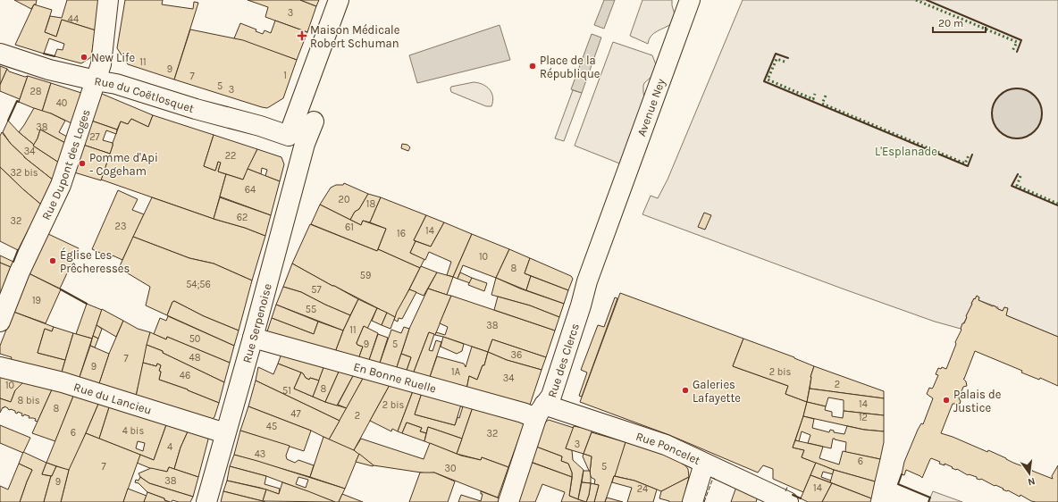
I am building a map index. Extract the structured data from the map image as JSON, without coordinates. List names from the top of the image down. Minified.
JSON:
{"streets":{"street":["Rue du Coëtlosquet","Avenue Ney","Rue Dupont des Loges","Rue Serpenoise","Rue des Clercs","En Bonne Ruelle","Rue du Lancieu","Rue Poncelet"]},"crossings":[["Rue du Coëtlosquet","Rue Dupont des Loges"],["Rue du Coëtlosquet","Rue Serpenoise"],["Avenue Ney","Rue des Clercs"],["Rue Serpenoise","En Bonne Ruelle"],["Rue Serpenoise","Rue du Lancieu"],["Rue des Clercs","En Bonne Ruelle"],["Rue des Clercs","Rue Poncelet"],["En Bonne Ruelle","Rue Poncelet"]],"parks":["L'Esplanade"],"places":{"health":["Maison Médicale Robert Schuman"],"other":["New Life","Place de la République","Pomme d'Api - Cogeham","Église Les Prêcheresses","Galeries Lafayette","Palais de Justice"]},"house_numbers":["3","44","11","9","1","7","5","3","28","40","38","27","34","22","32 bis","64","20","18","62","32","23","61","14","16","10","8","59","54;56","57","19","55","38","11","50","9","5","36","48","7","9","1A","2 bis","46","34","2","10","8","51","8 bis","14","2 bis","8","47","2","12","45","4 bis","6","32","3","4","43","6","7","5","30","38","9","14","24"],"scale_bar":"20 m","north":"bottom"}
